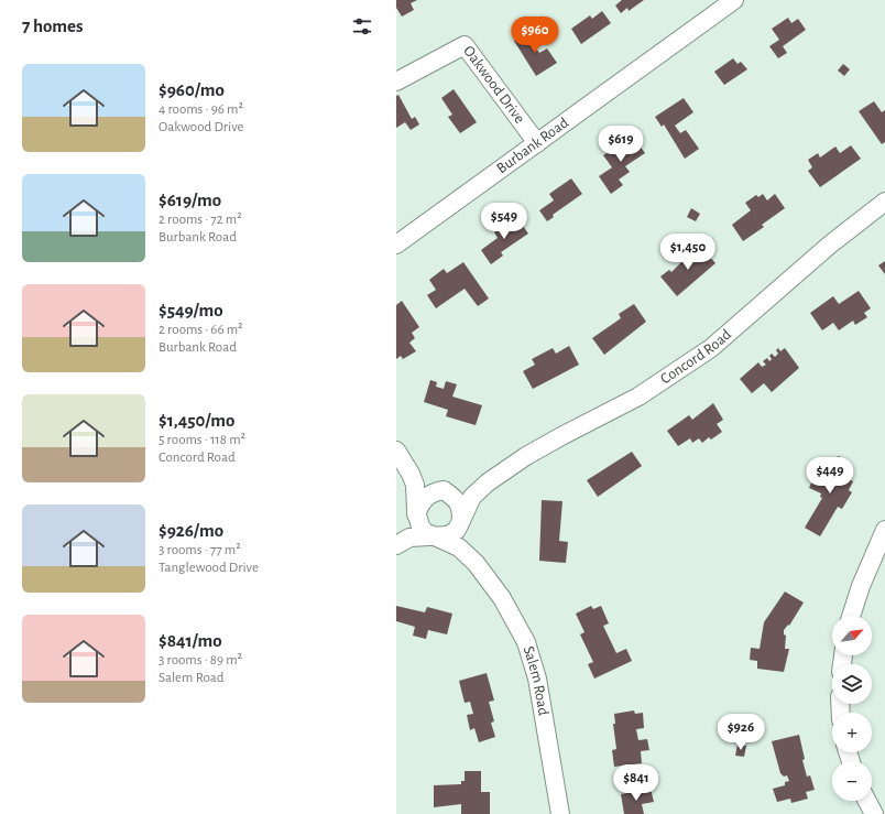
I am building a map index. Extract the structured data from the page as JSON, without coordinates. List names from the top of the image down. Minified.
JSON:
{"streets":{"street":["Oakwood Drive","Burbank Road","Concord Road","Salem Road"]},"crossings":[["Oakwood Drive","Burbank Road"],["Concord Road","Salem Road"]],"north":"top right","page":{"heading":"7 homes","price":["$960","$619","$549","$1,450","$449","$926","$841"],"list":[{"name":"$960/mo","note":"4 rooms · 96 m² · Oakwood Drive"},{"name":"$619/mo","note":"2 rooms · 72 m² · Burbank Road"},{"name":"$549/mo","note":"2 rooms · 66 m² · Burbank Road"},{"name":"$1,450/mo","note":"5 rooms · 118 m² · Concord Road"},{"name":"$926/mo","note":"3 rooms · 77 m² · Tanglewood Drive"},{"name":"$841/mo","note":"3 rooms · 89 m² · Salem Road"}],"map_buttons":["+","−"]}}
